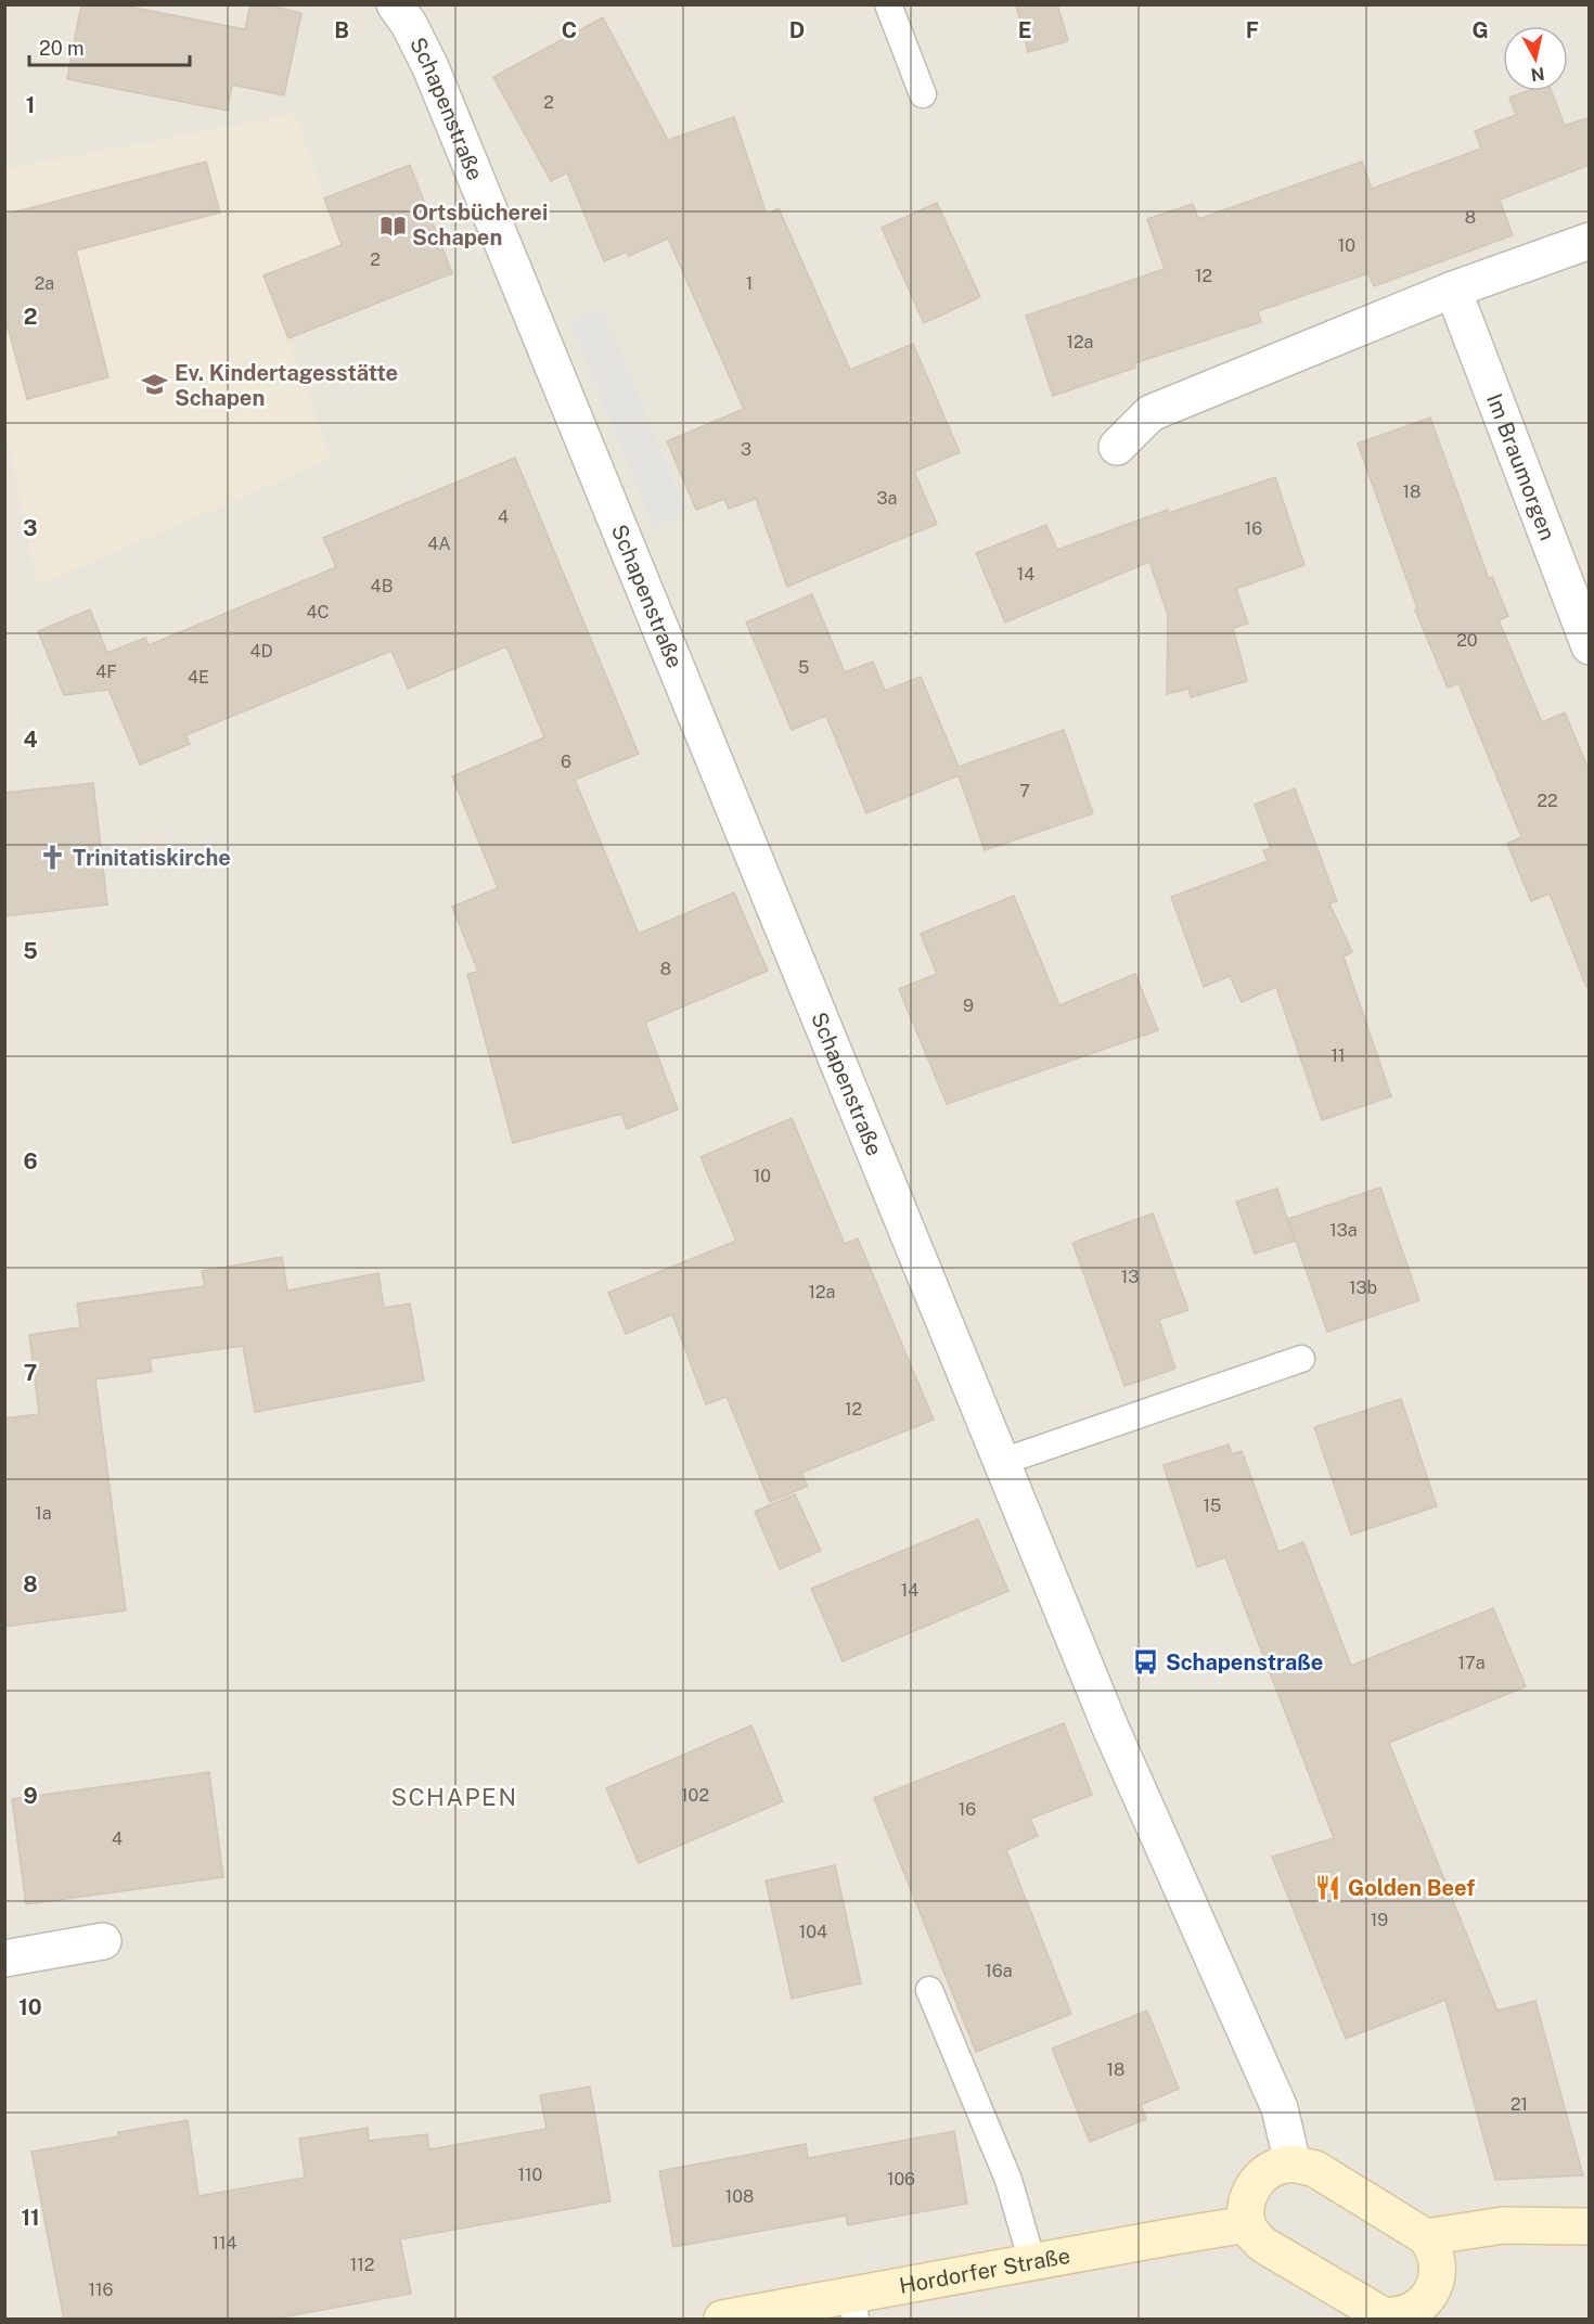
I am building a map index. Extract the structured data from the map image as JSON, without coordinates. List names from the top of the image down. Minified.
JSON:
{"streets":{"main road":["Hordorfer Straße"],"street":["Schapenstraße","Im Braumorgen"]},"districts":["SCHAPEN"],"places":{"library":["Ortsbücherei Schapen"],"school or university":["Ev. Kindertagesstätte Schapen"],"church":["Trinitatiskirche"],"bus stop":["Schapenstraße"],"restaurant":["Golden Beef"]},"house_numbers":["2","8","10","2","12","2a","1","12a","3","18","3a","4","16","4A","14","4B","4C","20","4D","5","4F","4E","6","7","22","8","9","11","10","13a","13","13b","12a","12","15","1a","14","17a","102","16","4","19","104","16a","18","21","110","106","108","114","112","116"],"scale_bar":"20 m","north":"bottom","grid":{"columns":["B","C","D","E","F","G"],"rows":["1","2","3","4","5","6","7","8","9","10","11"]}}
